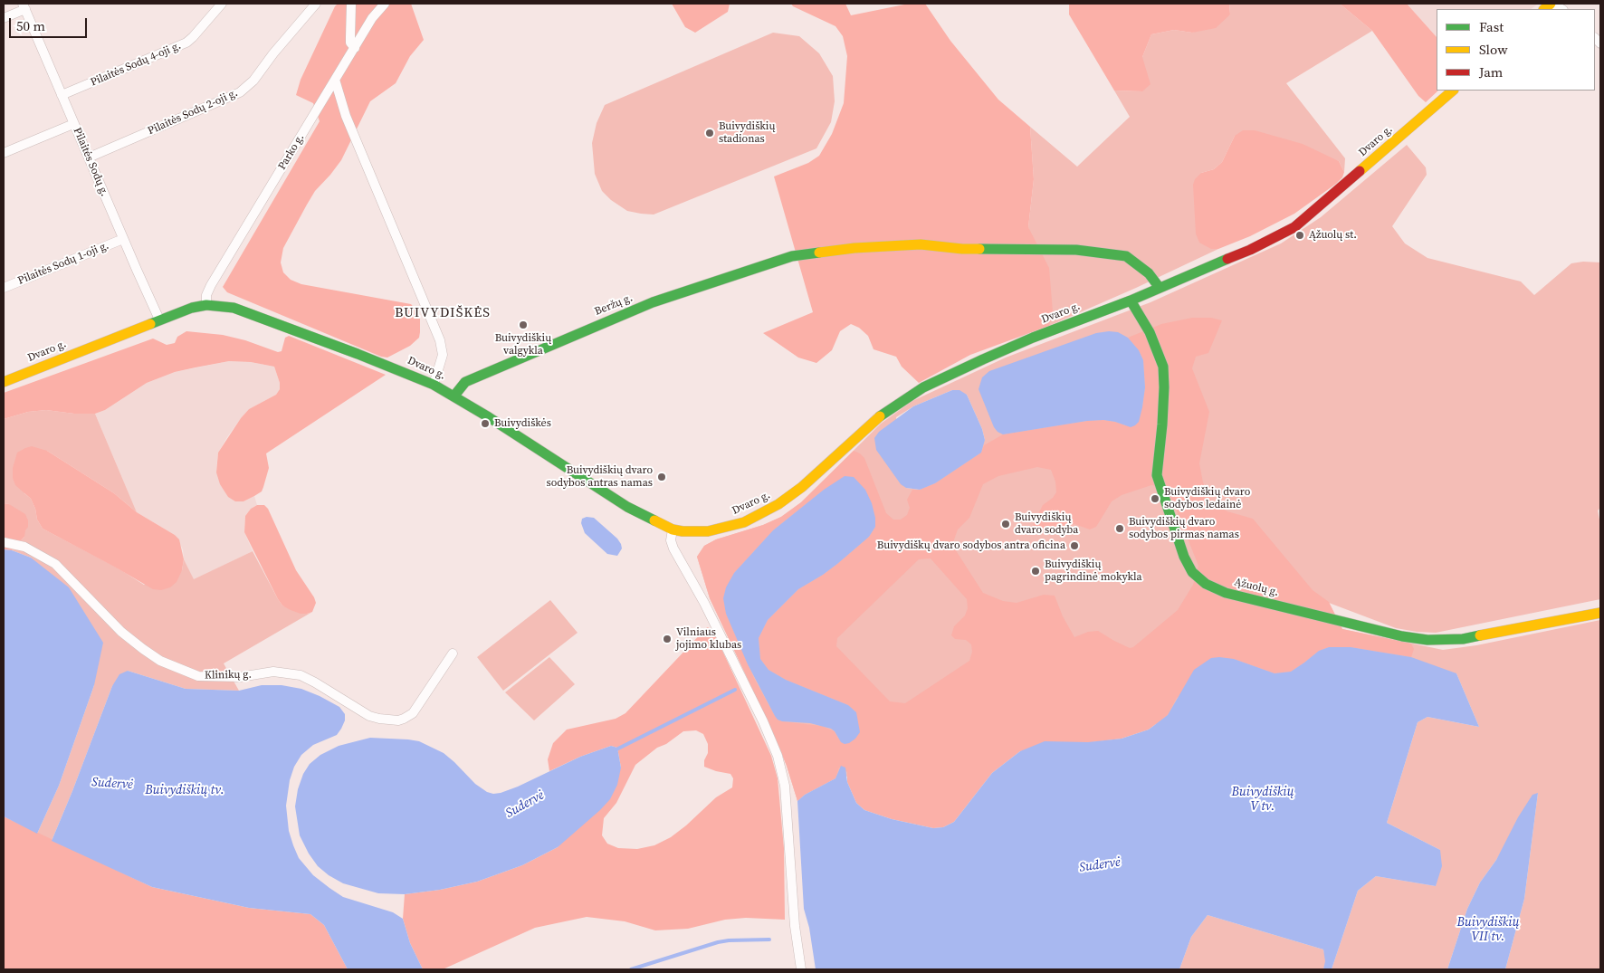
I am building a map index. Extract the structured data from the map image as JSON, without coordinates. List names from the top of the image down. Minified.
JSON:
{"streets":{"main road":["Dvaro g.","Beržų g.","Ąžuolų g."],"street":["Pilaitės Sodų 4-oji g.","Pilaitės Sodų 2-oji g.","Parko g.","Pilaitės Sodų g.","Pilaitės Sodų 1-oji g.","Klinikų g."]},"crossings":[["Pilaitės Sodų 4-oji g.","Pilaitės Sodų g."],["Pilaitės Sodų 2-oji g.","Pilaitės Sodų g."],["Dvaro g.","Parko g."],["Dvaro g.","Pilaitės Sodų g."],["Dvaro g.","Beržų g."],["Dvaro g.","Ąžuolų g."],["Pilaitės Sodų g.","Pilaitės Sodų 1-oji g."]],"districts":["BUIVYDIŠKĖS"],"water":["Sudervė","Buivydiškių tv.","Buivydiškių V tv.","Buivydiškių VII tv."],"places":["Buivydiškių stadionas","Ąžuolų st.","Buivydiškių valgykla","Buivydiškės","Buivydiškių dvaro sodybos antras namas","Buivydiškių dvaro sodybos ledainė","Buivydiškių dvaro sodyba","Buivydiškių dvaro sodybos pirmas namas","Buivydiškų dvaro sodybos antra oficina","Buivydiškių pagrindinė mokykla","Vilniaus jojimo klubas"],"legend":["Fast","Slow","Jam"],"scale_bar":"50 m"}
